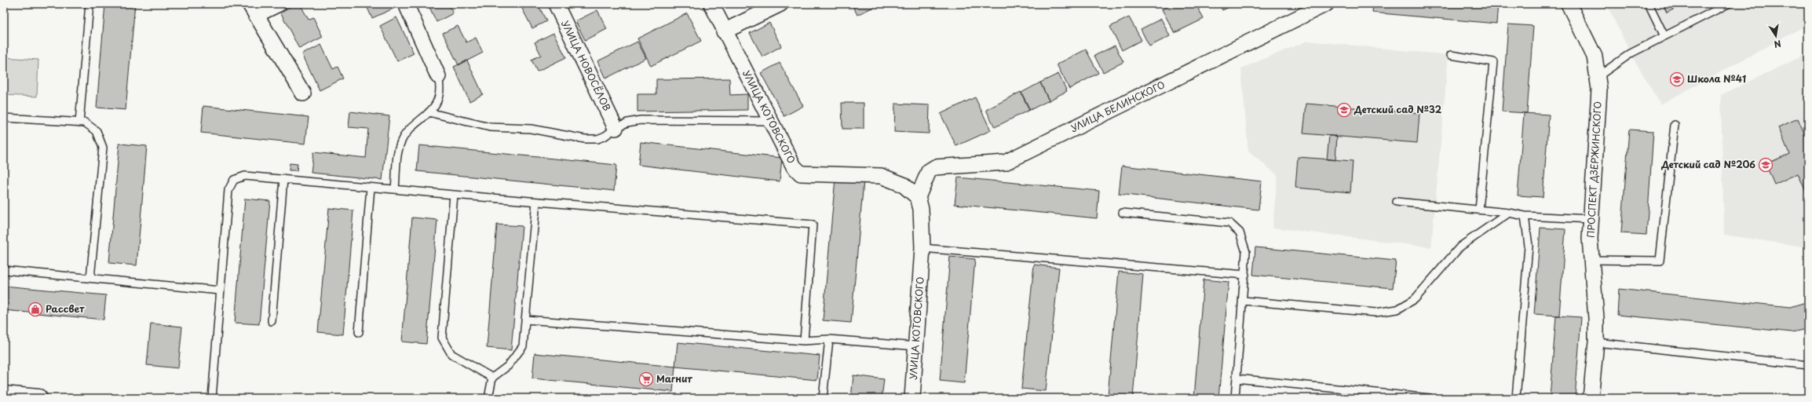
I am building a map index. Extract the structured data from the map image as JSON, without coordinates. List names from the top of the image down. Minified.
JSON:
{"streets":{"street":["УЛИЦА НОВОСЁЛОВ","УЛИЦА БЕЛИНСКОГО","УЛИЦА КОТОВСКОГО","ПРОСПЕКТ ДЗЕРЖИНСКОГО"]},"crossings":[["УЛИЦА БЕЛИНСКОГО","УЛИЦА КОТОВСКОГО"]],"places":{"school or university":["Школа №41","Детский сад №32","Детский сад №206"],"shop":["Рассвет"],"supermarket":["Магнит"]},"north":"bottom"}
